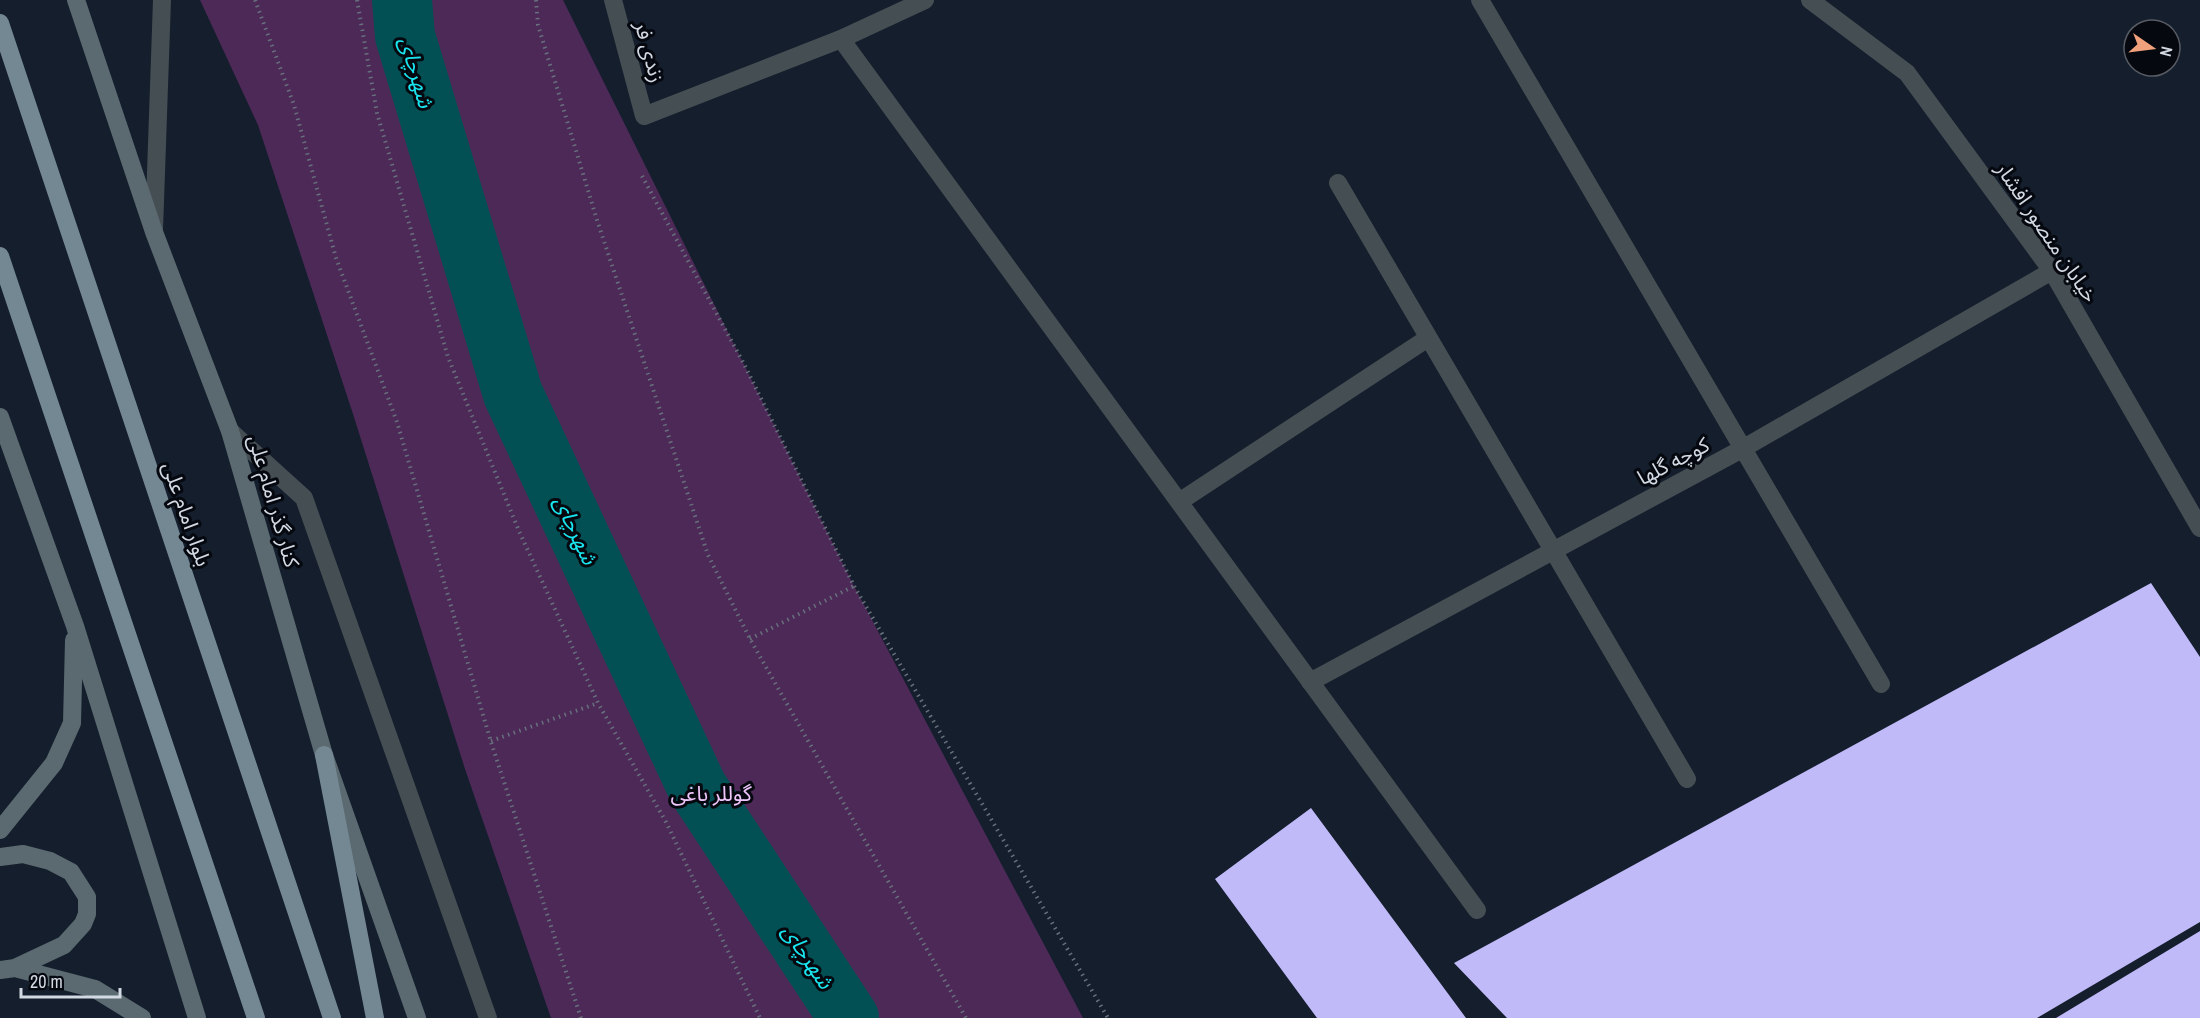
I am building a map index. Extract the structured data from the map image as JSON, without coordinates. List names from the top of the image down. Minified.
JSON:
{"streets":{"highway":["بلوار امام علی"],"main road":["کنار گذر امام علی"],"street":["زندی فر","خیابان منصور افشار","کوچه گلها"]},"crossings":[["خیابان منصور افشار","کوچه گلها"]],"water":["شهرچای"],"parks":["گوللر باغی"],"scale_bar":"20 m","north":"right"}
